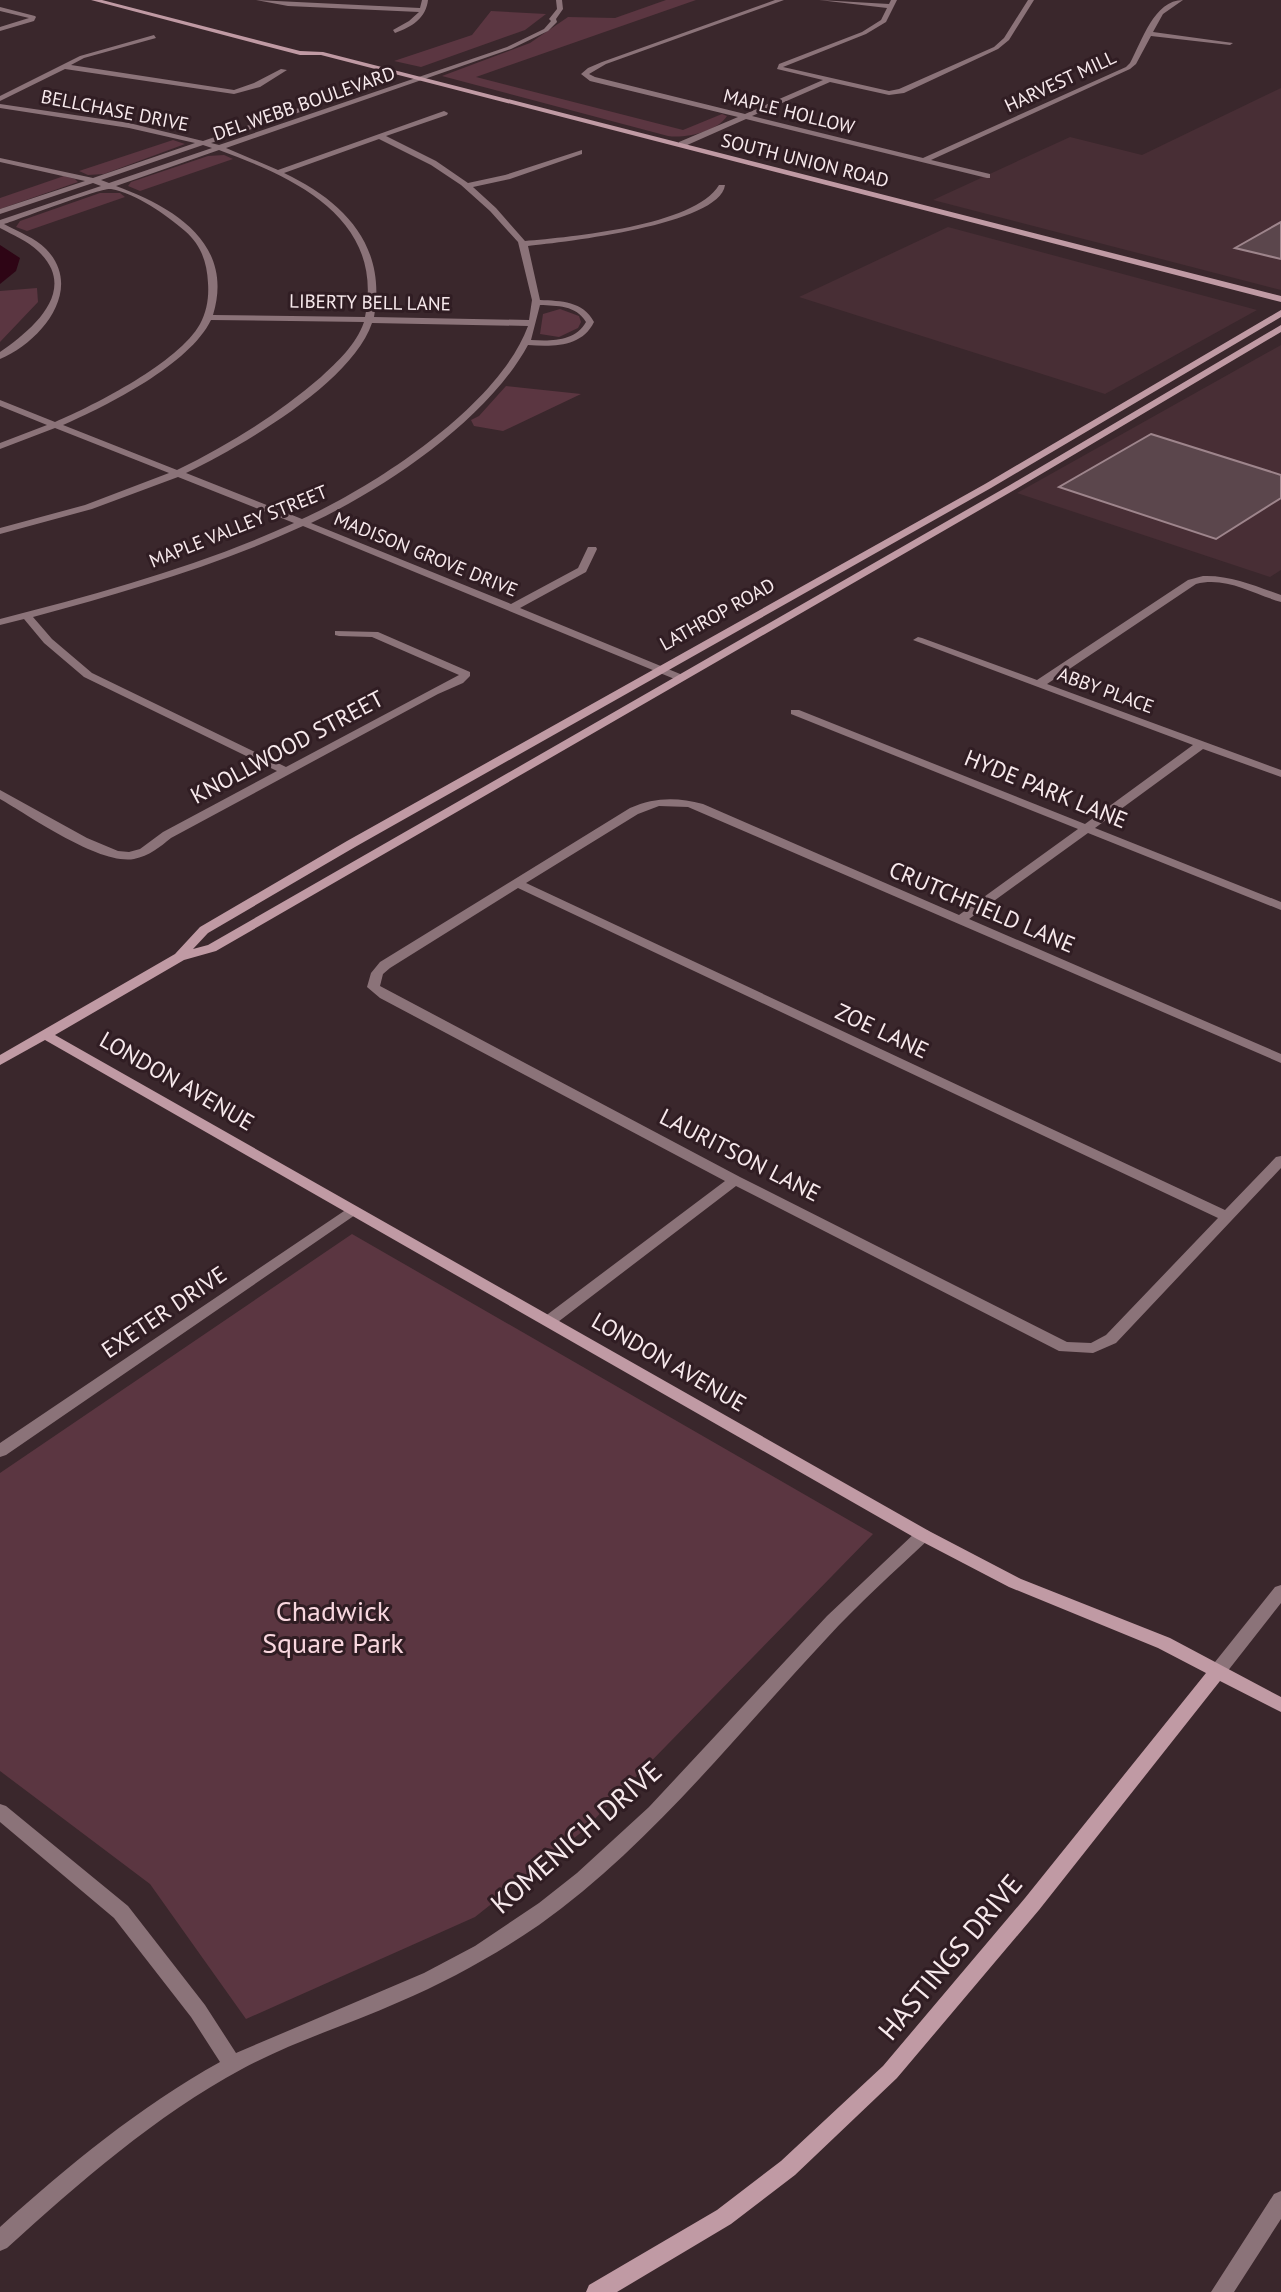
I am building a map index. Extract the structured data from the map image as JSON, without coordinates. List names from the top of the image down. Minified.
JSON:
{"streets":{"street":["HARVEST MILL","DEL WEBB BOULEVARD","BELLCHASE DRIVE","MAPLE HOLLOW","SOUTH UNION ROAD","LIBERTY BELL LANE","MAPLE VALLEY STREET","MADISON GROVE DRIVE","LATHROP ROAD","ABBY PLACE","KNOLLWOOD STREET","HYDE PARK LANE","CRUTCHFIELD LANE","ZOE LANE","LONDON AVENUE","LAURITSON LANE","EXETER DRIVE","KOMENICH DRIVE","HASTINGS DRIVE"]},"crossings":[["HARVEST MILL","MAPLE HOLLOW"],["DEL WEBB BOULEVARD","BELLCHASE DRIVE"],["DEL WEBB BOULEVARD","SOUTH UNION ROAD"],["BELLCHASE DRIVE","LIBERTY BELL LANE"],["BELLCHASE DRIVE","MADISON GROVE DRIVE"],["LIBERTY BELL LANE","MAPLE VALLEY STREET"],["MAPLE VALLEY STREET","MADISON GROVE DRIVE"],["MADISON GROVE DRIVE","LATHROP ROAD"],["LATHROP ROAD","LONDON AVENUE"],["CRUTCHFIELD LANE","ZOE LANE"],["CRUTCHFIELD LANE","LAURITSON LANE"],["ZOE LANE","LAURITSON LANE"],["LONDON AVENUE","EXETER DRIVE"],["LONDON AVENUE","KOMENICH DRIVE"],["LONDON AVENUE","HASTINGS DRIVE"]],"parks":["Chadwick Square Park"]}
